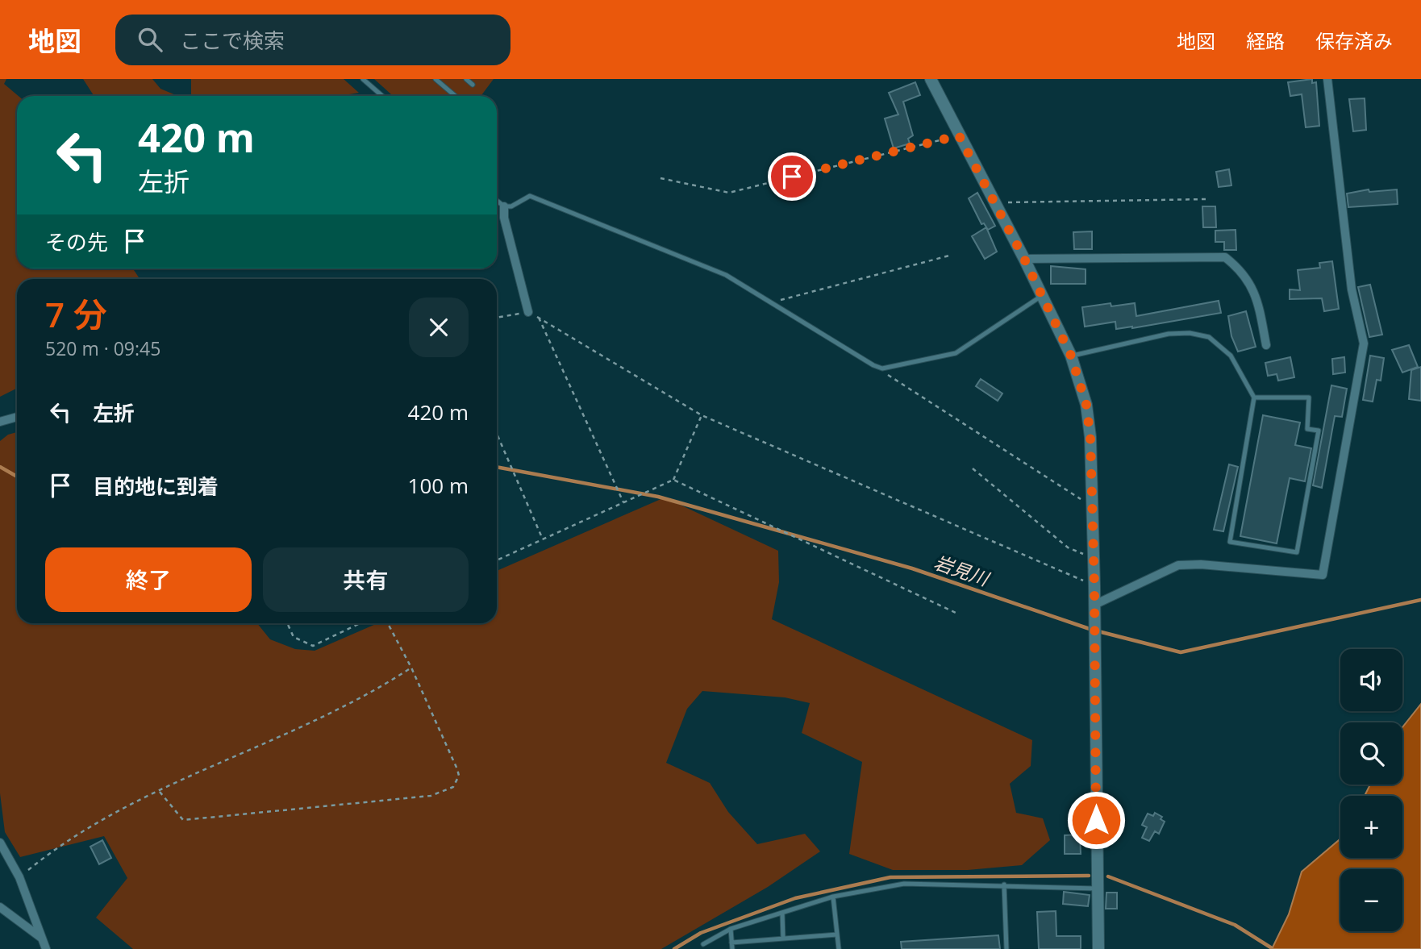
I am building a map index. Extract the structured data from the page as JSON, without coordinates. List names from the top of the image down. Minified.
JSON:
{"water":["岩見川"],"page":{"header":"地図","search":"ここで検索","nav":["地図","経路","保存済み"],"turn":["420 m","左折"],"then":"その先","heading":["7 分","520 m · 09:45"],"list":[{"name":"左折","value":"420 m"},{"name":"目的地に到着","value":"100 m"}],"buttons":["終了","共有"],"map_buttons":["+","−"]}}
